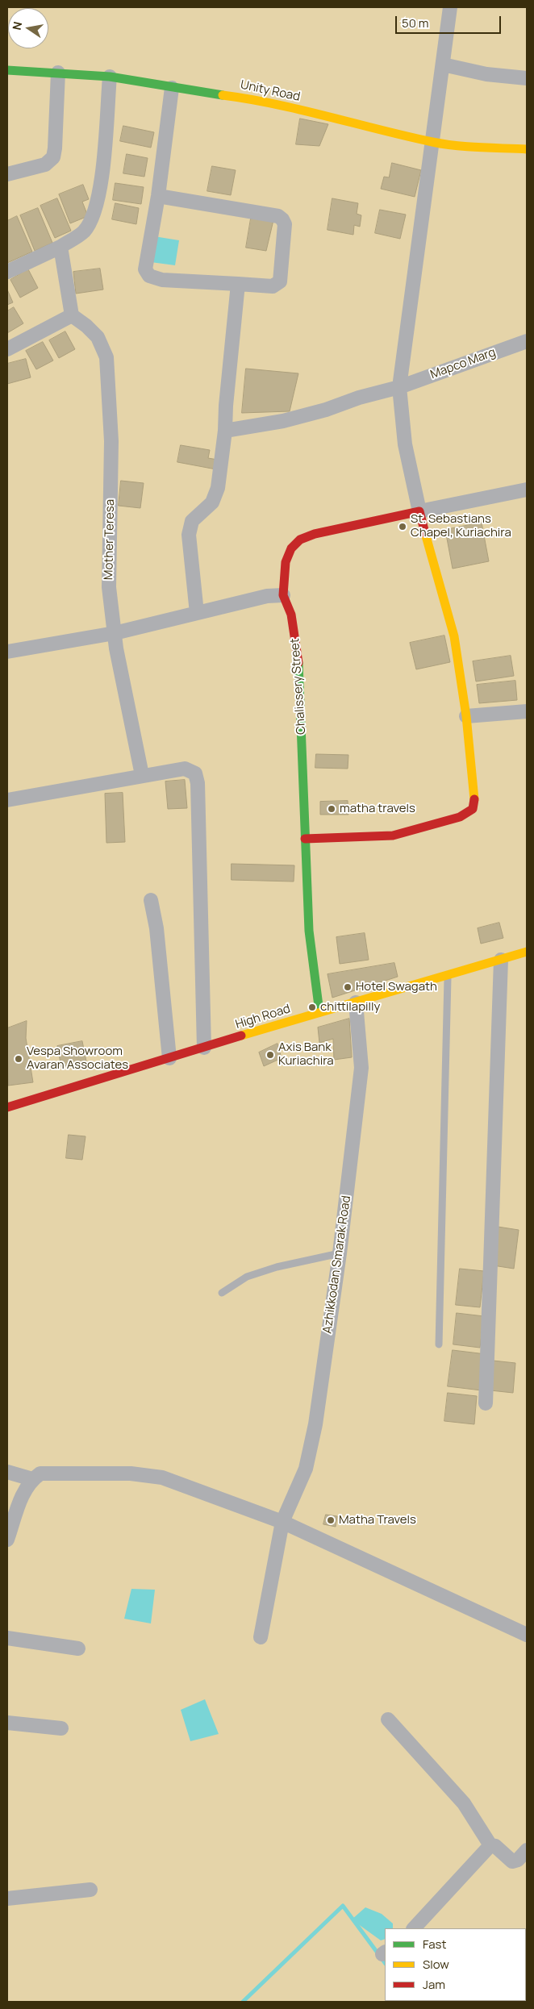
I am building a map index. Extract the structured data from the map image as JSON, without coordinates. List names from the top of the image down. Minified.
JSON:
{"streets":{"street":["Unity Road","Mapco Marg","Mother Teresa","Chalissery Street","High Road","Azhikkodan Smarak Road"]},"crossings":[["Chalissery Street","High Road"],["High Road","Azhikkodan Smarak Road"]],"places":["St. Sebastians Chapel, Kuriachira","matha travels","Hotel Swagath","chittilapilly","Axis Bank Kuriachira","Vespa Showroom Avaran Associates","Matha Travels"],"legend":["Fast","Slow","Jam"],"scale_bar":"50 m","north":"left"}
